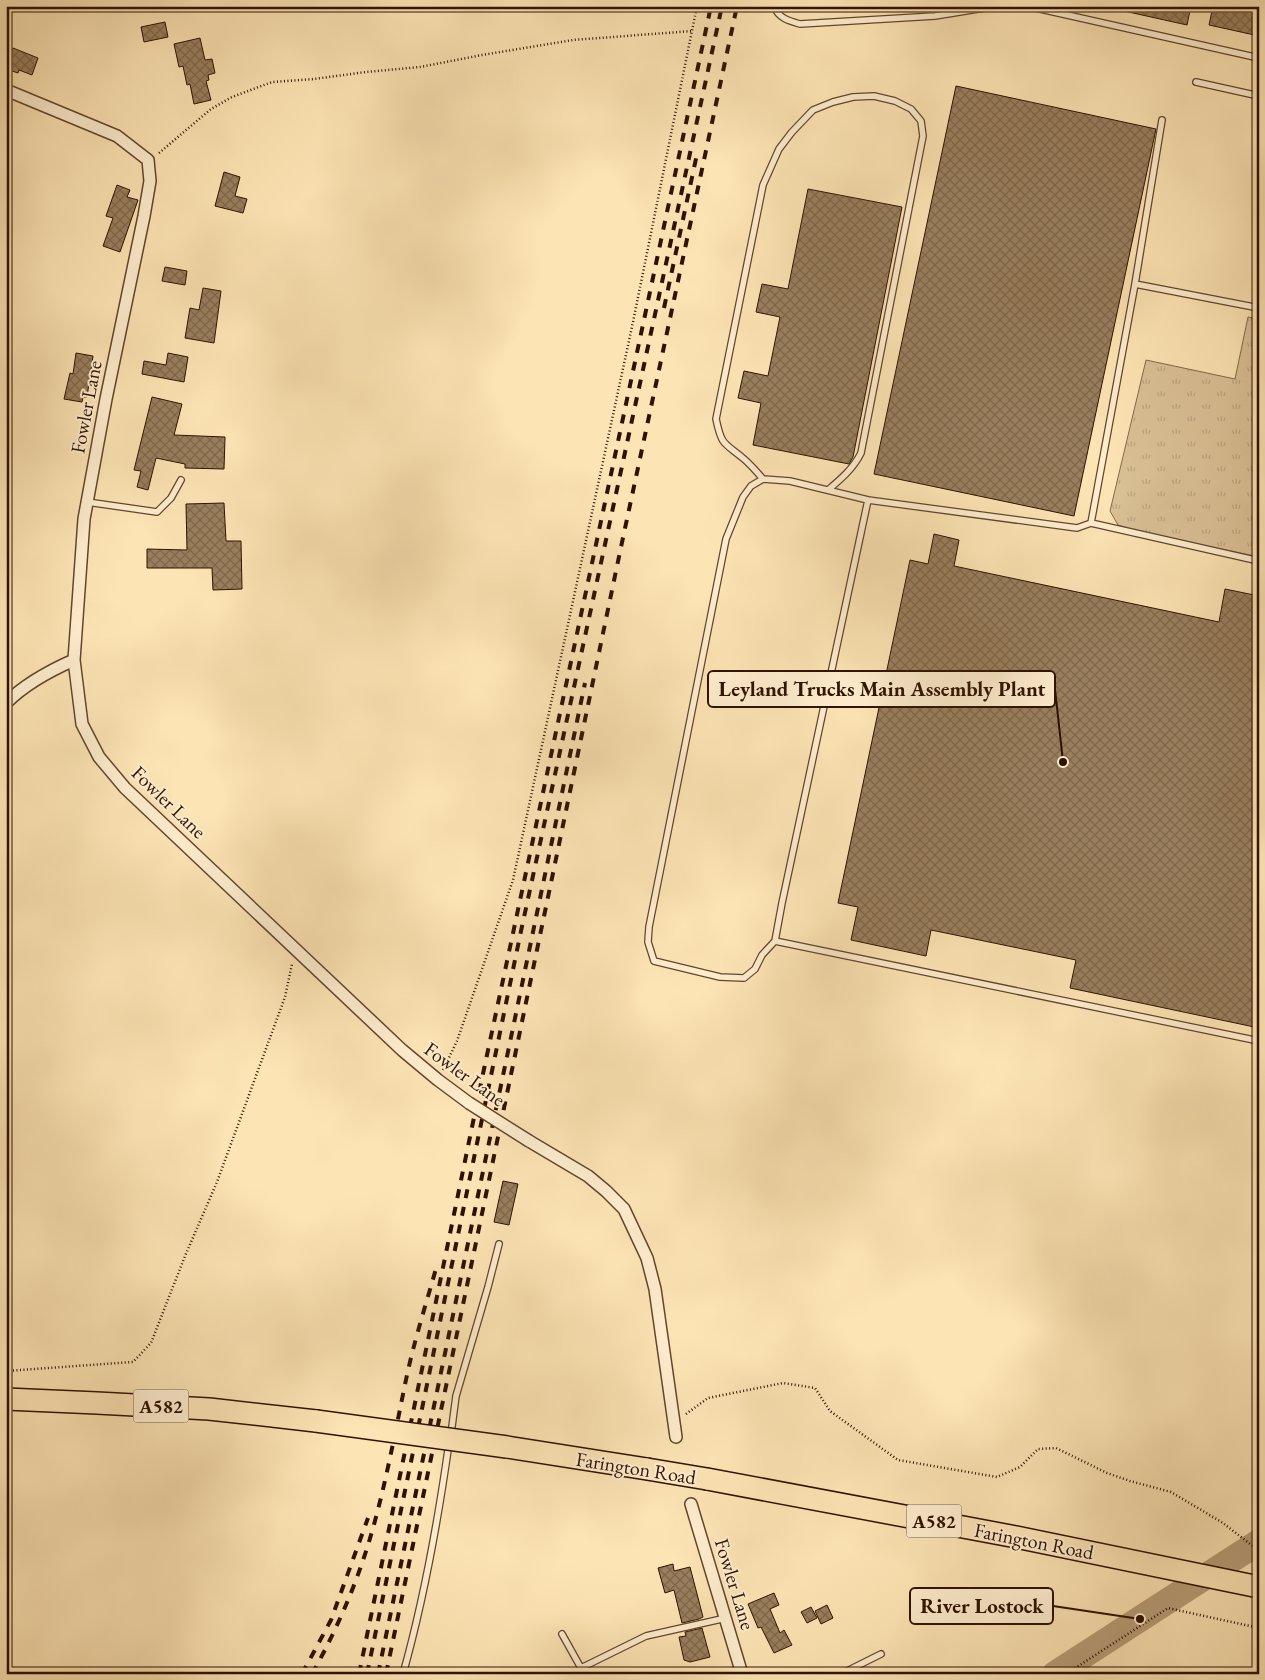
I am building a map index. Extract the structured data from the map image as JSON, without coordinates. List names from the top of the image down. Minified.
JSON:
{"streets":{"highway":["A582","Farington Road"],"street":["Fowler Lane"]},"places":["Leyland Trucks Main Assembly Plant","River Lostock"]}
